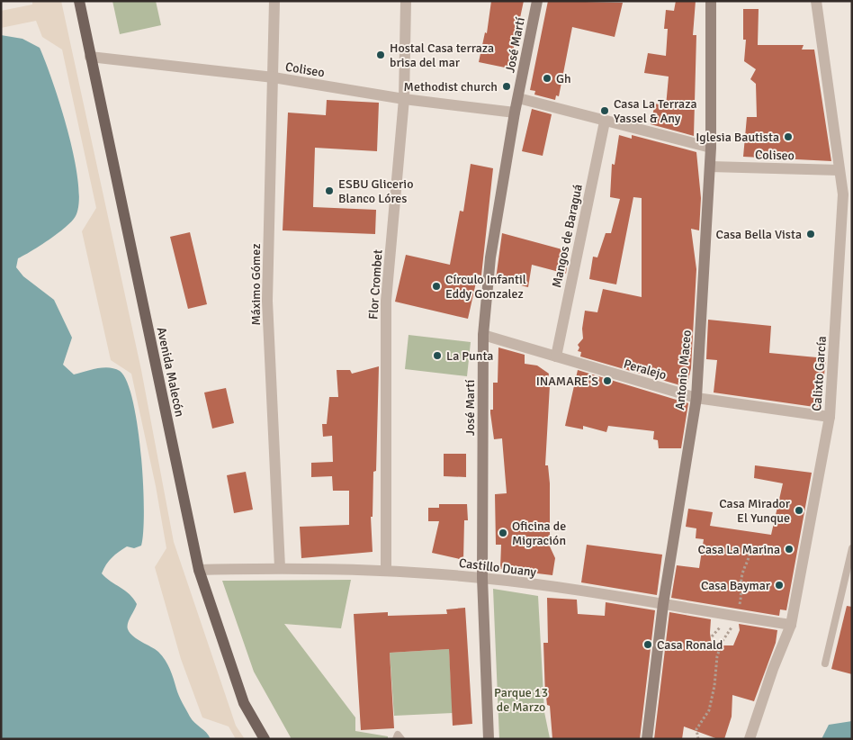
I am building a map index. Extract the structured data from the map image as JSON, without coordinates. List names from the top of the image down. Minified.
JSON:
{"streets":{"main road":["José Martí","Antonio Maceo","Avenida Malecón"],"street":["Coliseo","Mangos de Baraguá","Máximo Gómez","Flor Crombet","Peralejo","Calixto García","Castillo Duany"]},"crossings":[["José Martí","Coliseo"],["José Martí","Peralejo"],["José Martí","Castillo Duany"],["Coliseo","Máximo Gómez"],["Coliseo","Flor Crombet"],["Coliseo","Antonio Maceo"],["Coliseo","Avenida Malecón"],["Coliseo","Calixto García"],["Mangos de Baraguá","Peralejo"],["Máximo Gómez","Castillo Duany"],["Flor Crombet","Castillo Duany"],["Peralejo","Antonio Maceo"],["Peralejo","Calixto García"],["Antonio Maceo","Castillo Duany"],["Avenida Malecón","Castillo Duany"],["Calixto García","Castillo Duany"]],"parks":["Parque 13 de Marzo"],"places":["Hostal Casa terraza brisa del mar","Gh","Methodist church","Casa La Terraza Yassel & Any","Iglesia Bautista","ESBU Glicerio Blanco Lóres","Casa Bella Vista","Círculo Infantil Eddy Gonzalez","La Punta","INAMARE’S","Casa Mirador El Yunque","Oficina de Migración","Casa La Marina","Casa Baymar","Casa Ronald"]}
